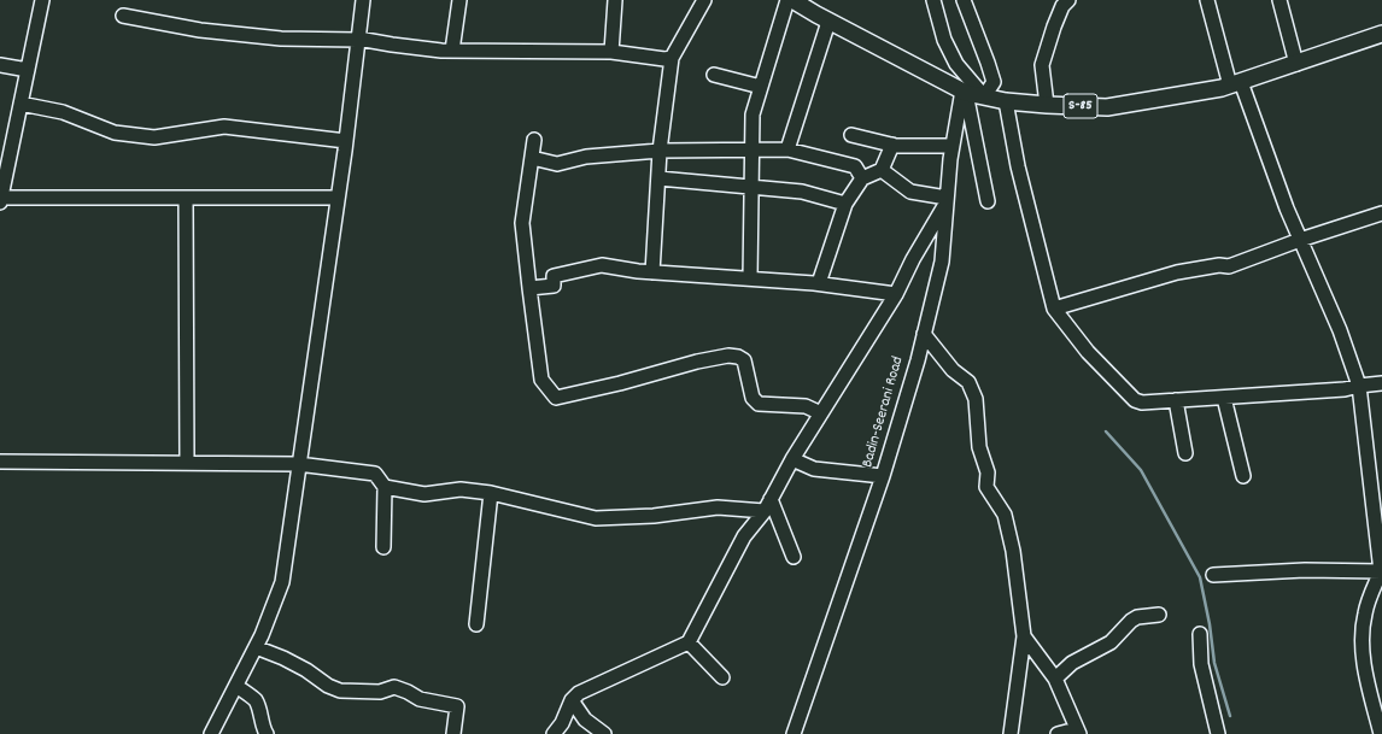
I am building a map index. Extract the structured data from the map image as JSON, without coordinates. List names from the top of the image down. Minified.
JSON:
{"streets":{"main road":["S-85"],"street":["Badin-Seerani Road"]},"crossings":[["S-85","Badin-Seerani Road"]]}
